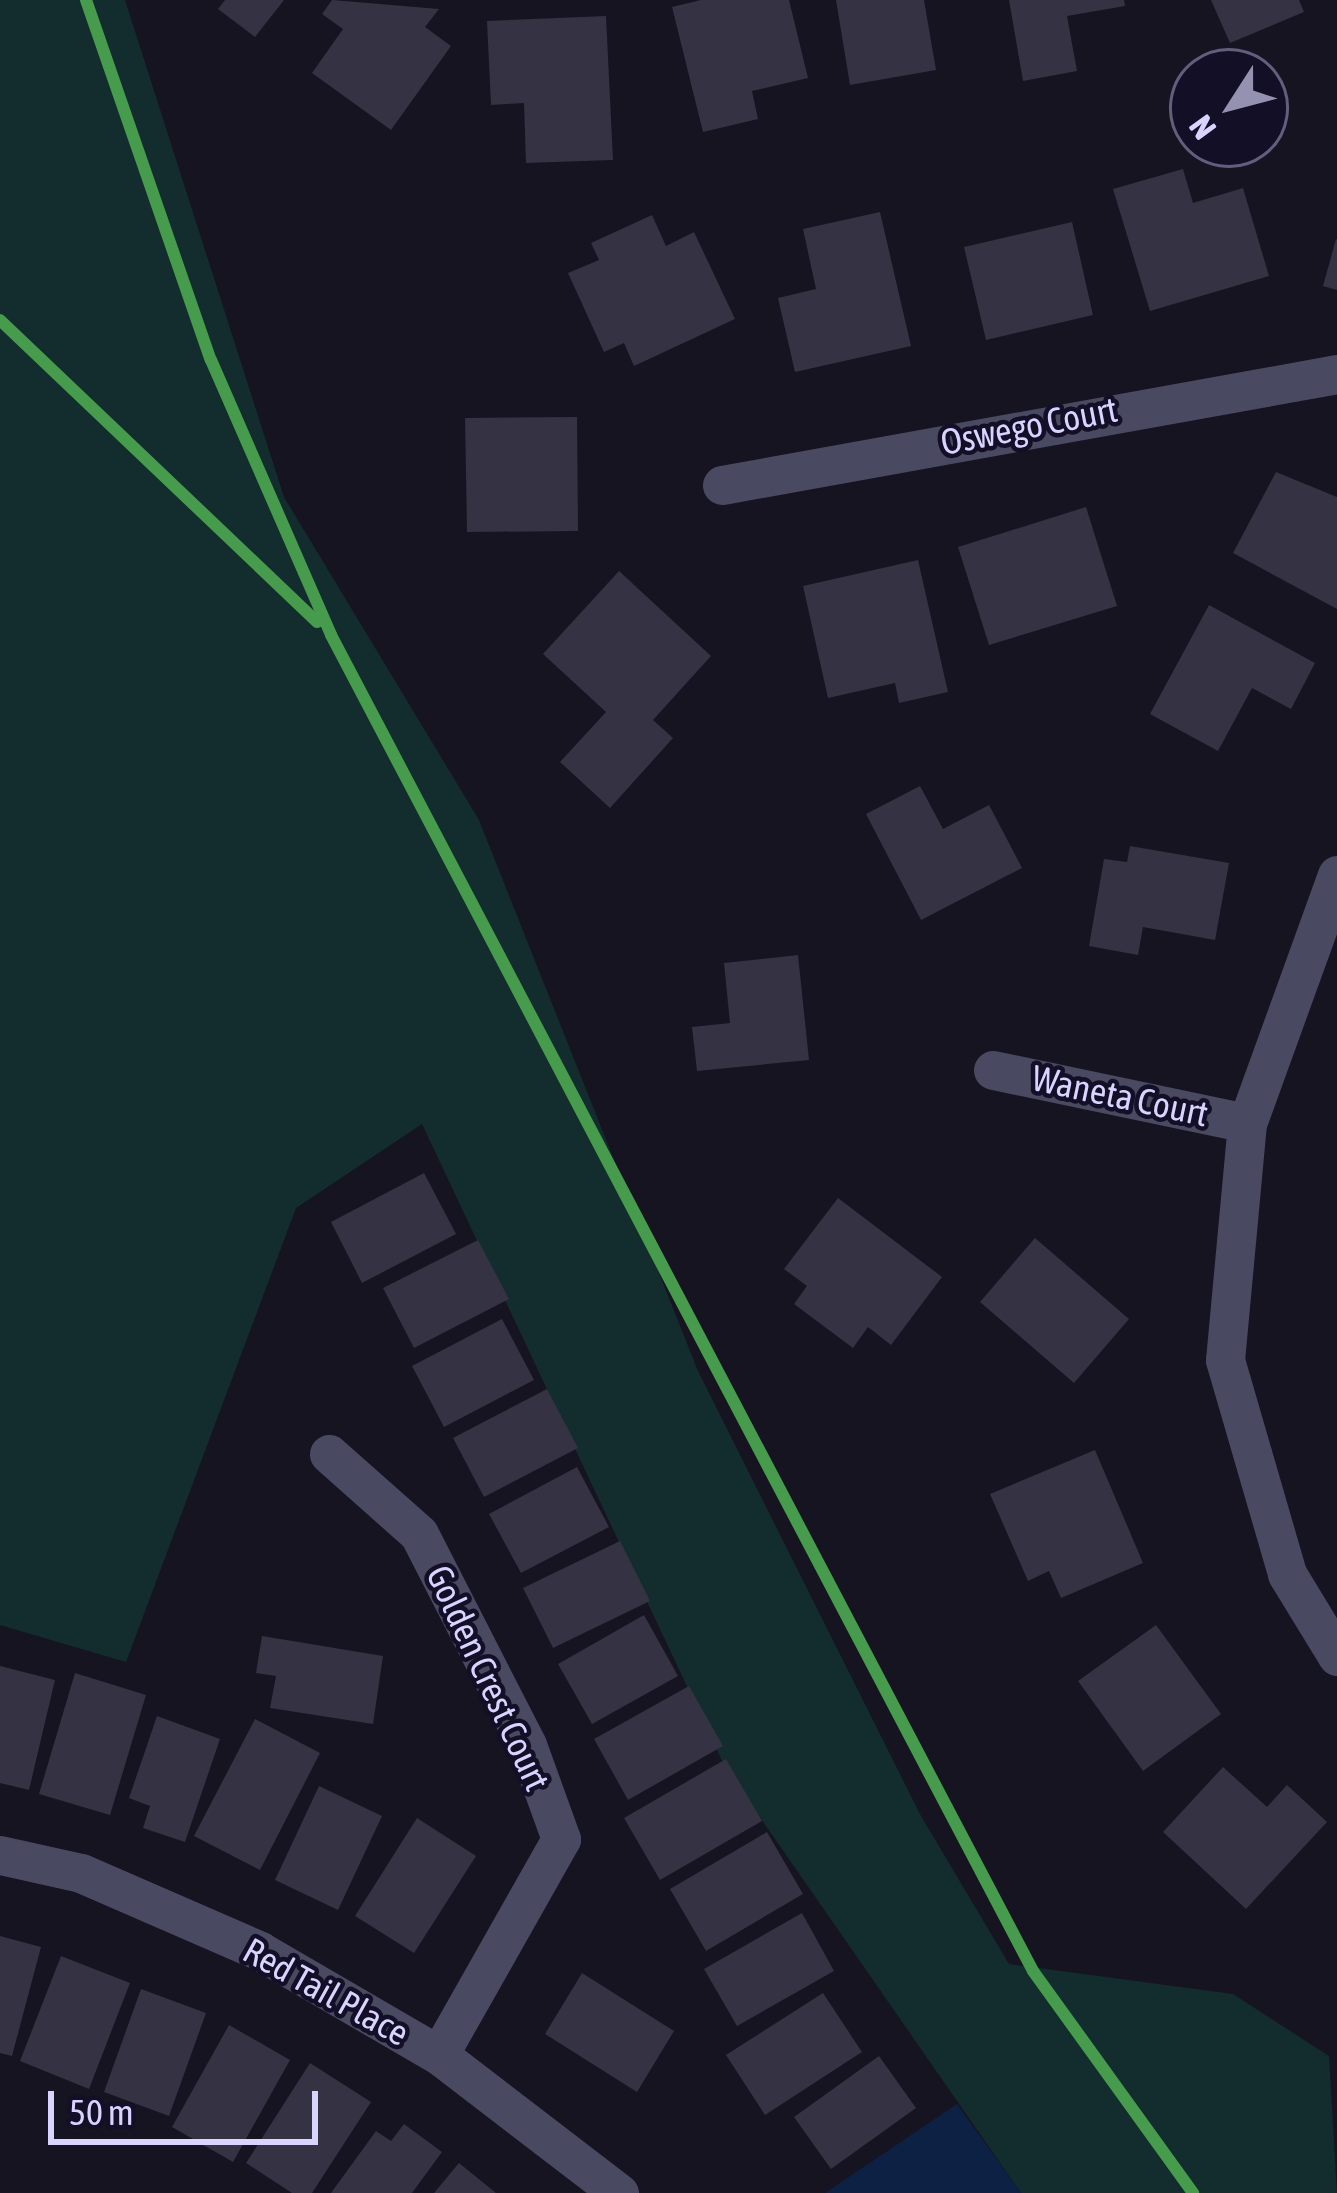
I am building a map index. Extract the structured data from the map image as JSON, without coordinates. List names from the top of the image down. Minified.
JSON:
{"streets":{"street":["Oswego Court","Waneta Court","Golden Crest Court","Red Tail Place"]},"crossings":[["Golden Crest Court","Red Tail Place"]],"scale_bar":"50 m","north":"bottom left"}
